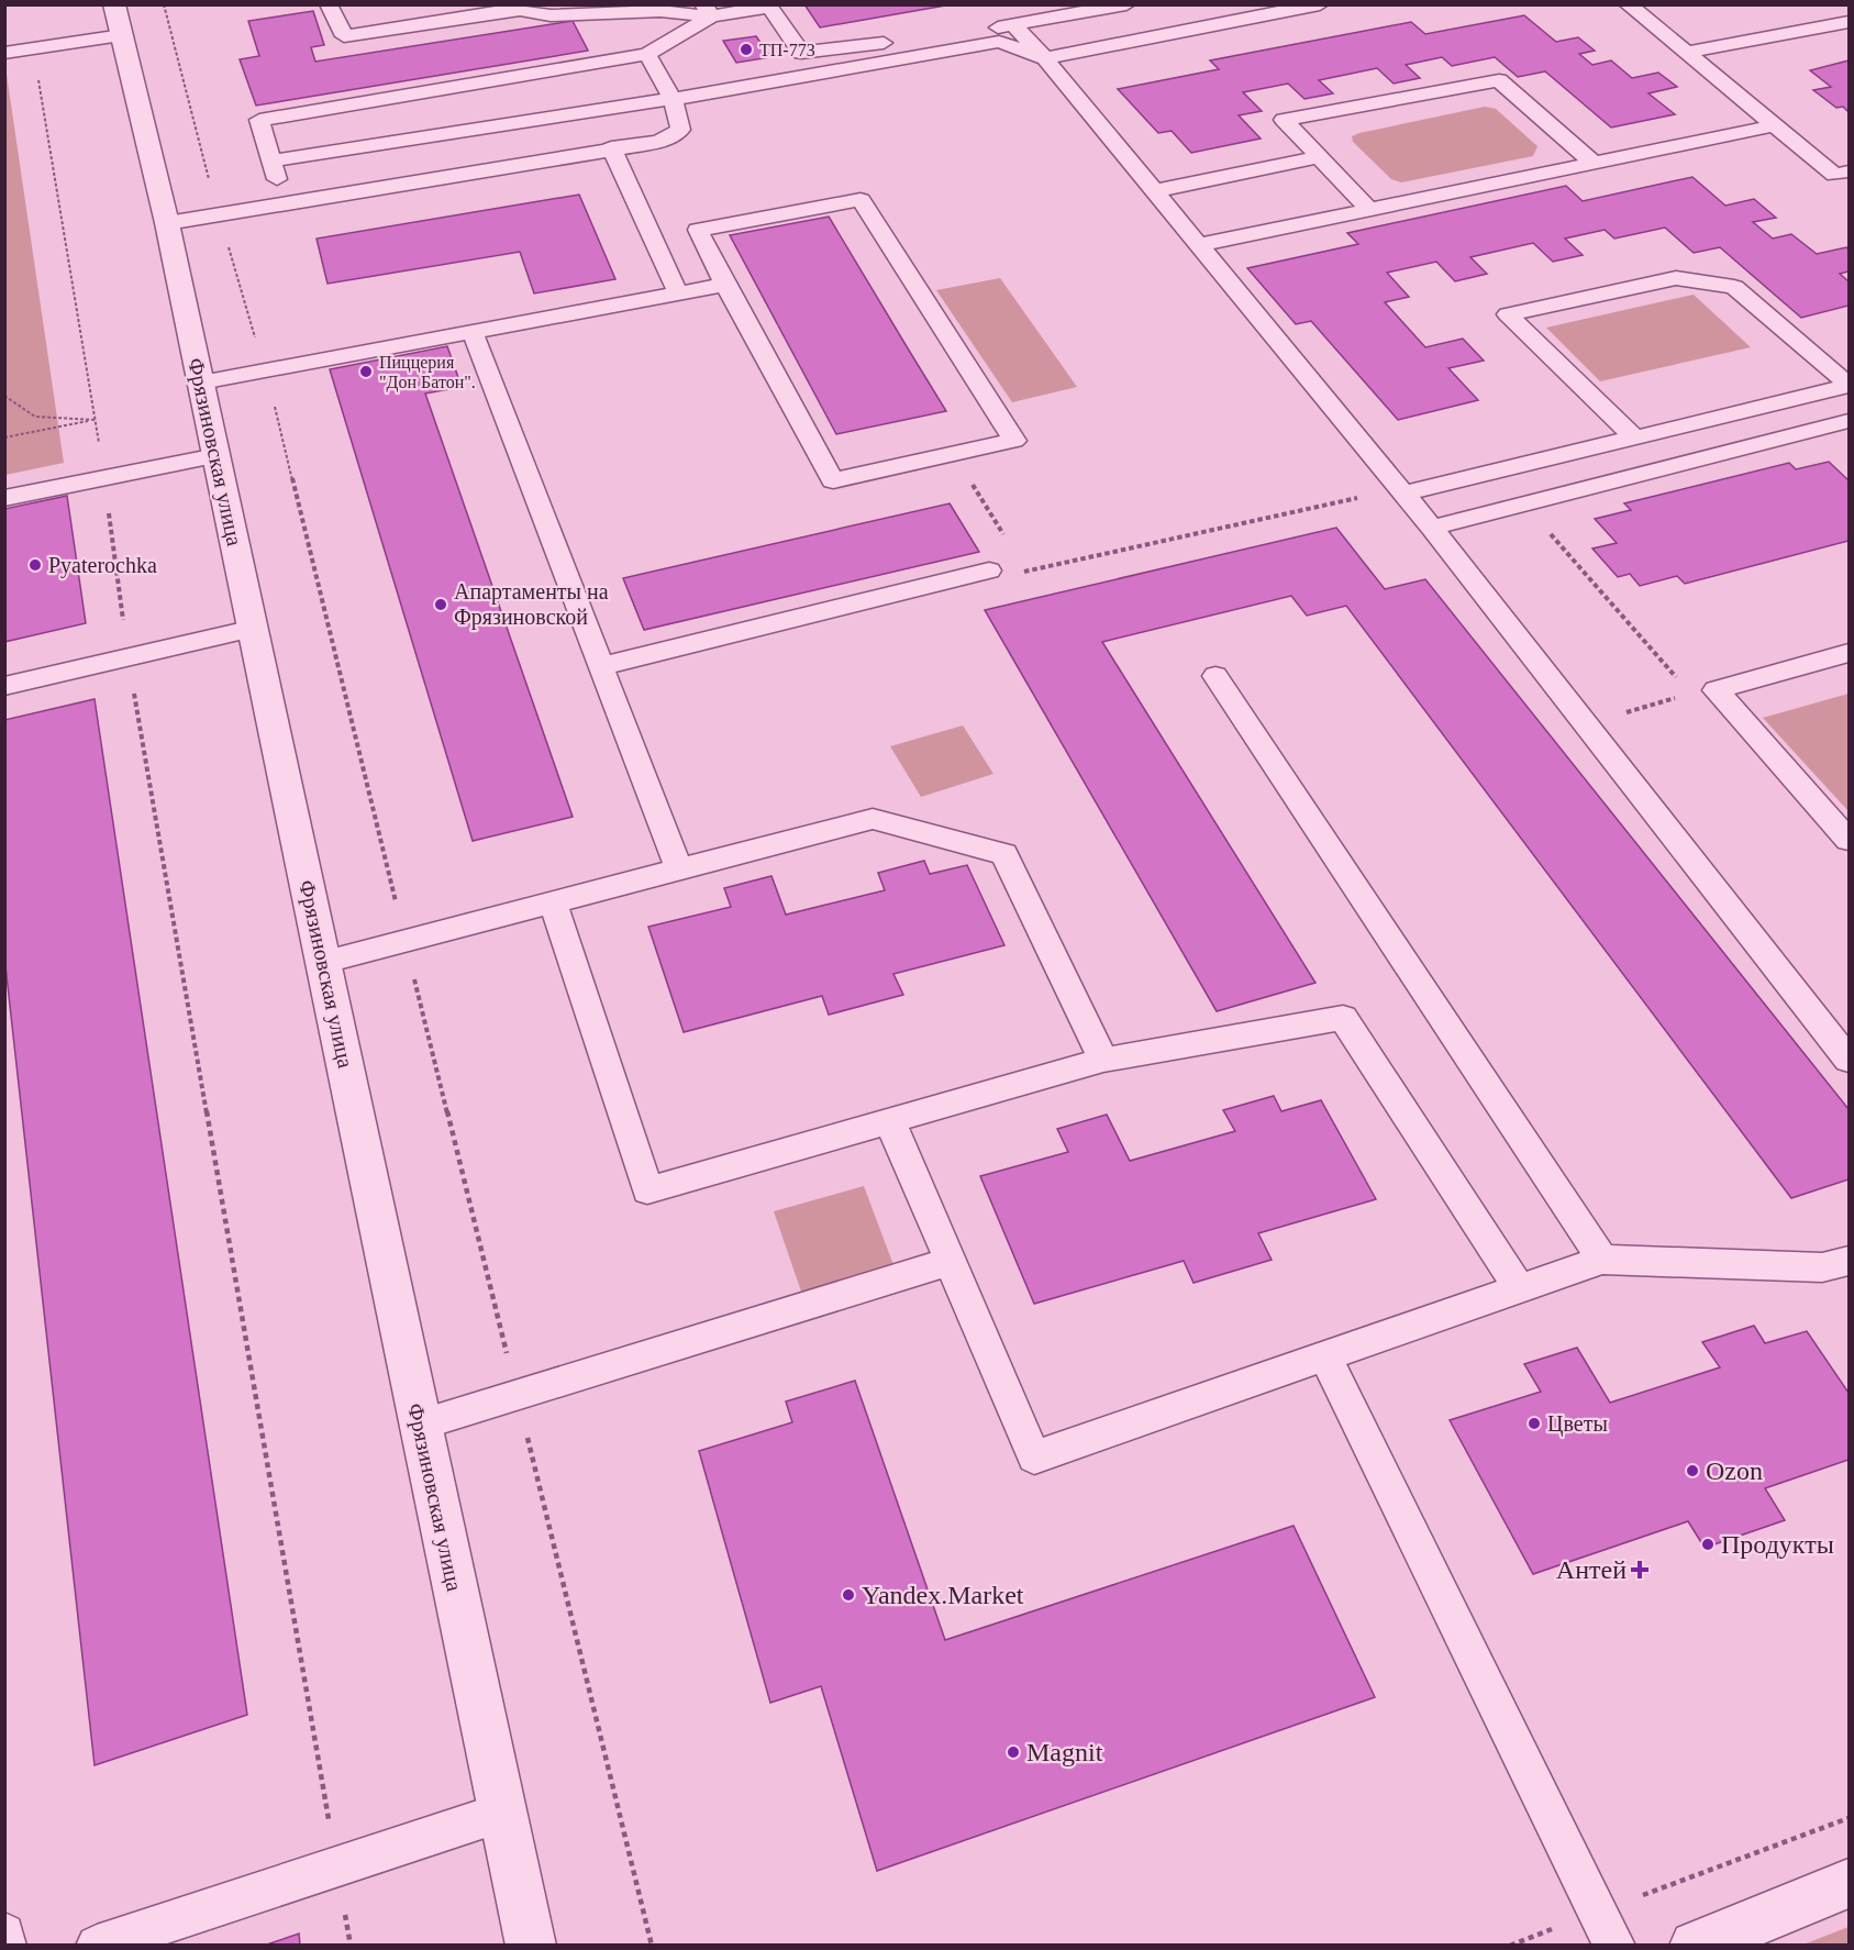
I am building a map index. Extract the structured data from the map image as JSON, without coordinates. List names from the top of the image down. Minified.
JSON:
{"streets":{"street":["Фрязиновская улица"]},"places":{"other":["ТП-773","Пиццерия \"Дон Батон\".","Pyaterochka","Апартаменты на Фрязиновской","Цветы","Ozon","Продукты","Yandex.Market","Magnit"],"health":["Антей"]}}
